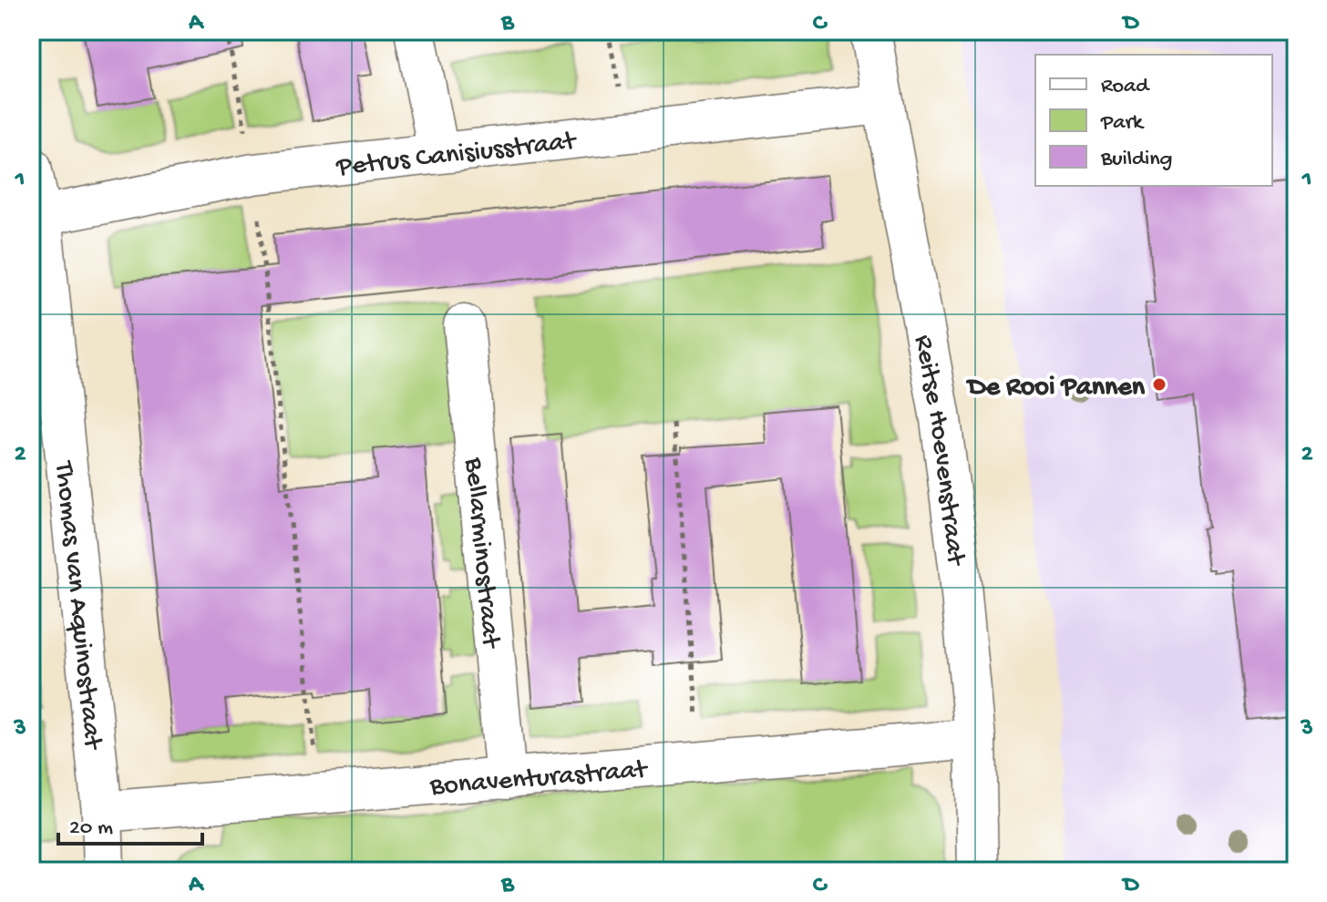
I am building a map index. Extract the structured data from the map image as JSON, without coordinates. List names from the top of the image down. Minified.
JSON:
{"streets":{"street":["Petrus Canisiusstraat","Reitse Hoevenstraat","Bellarminostraat","Thomas van Aquinostraat","Bonaventurastraat"]},"crossings":[["Petrus Canisiusstraat","Reitse Hoevenstraat"],["Petrus Canisiusstraat","Thomas van Aquinostraat"],["Reitse Hoevenstraat","Bonaventurastraat"],["Bellarminostraat","Bonaventurastraat"],["Thomas van Aquinostraat","Bonaventurastraat"]],"places":["De Rooi Pannen"],"legend":["Road","Park","Building"],"scale_bar":"20 m","grid":{"columns":["A","B","C","D"],"rows":["1","2","3"]}}
